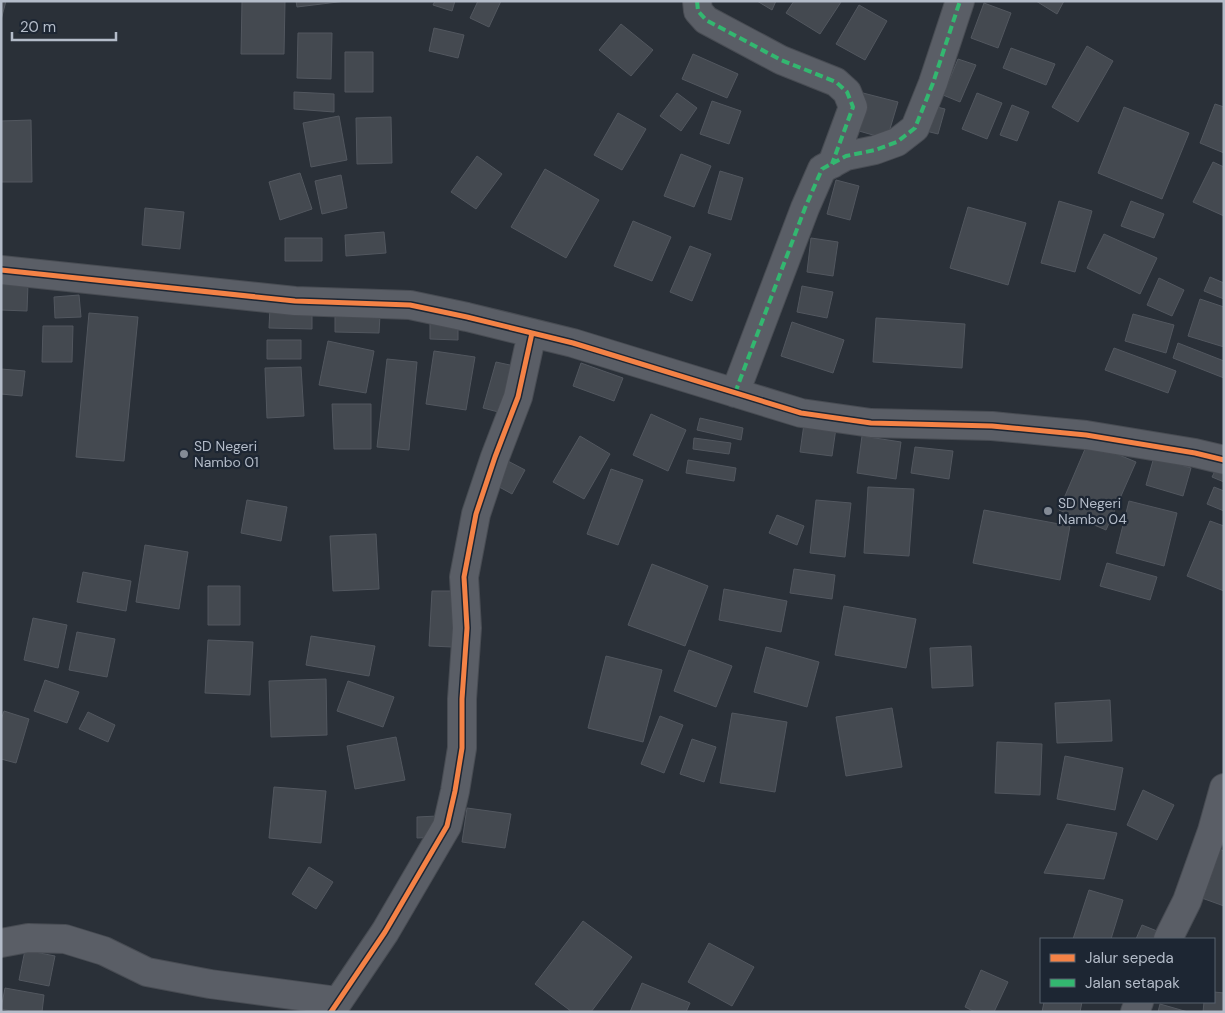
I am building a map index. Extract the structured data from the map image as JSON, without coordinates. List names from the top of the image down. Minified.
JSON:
{"places":["SD Negeri Nambo 01","SD Negeri Nambo 04"],"legend":["Jalur sepeda","Jalan setapak"],"scale_bar":"20 m"}
